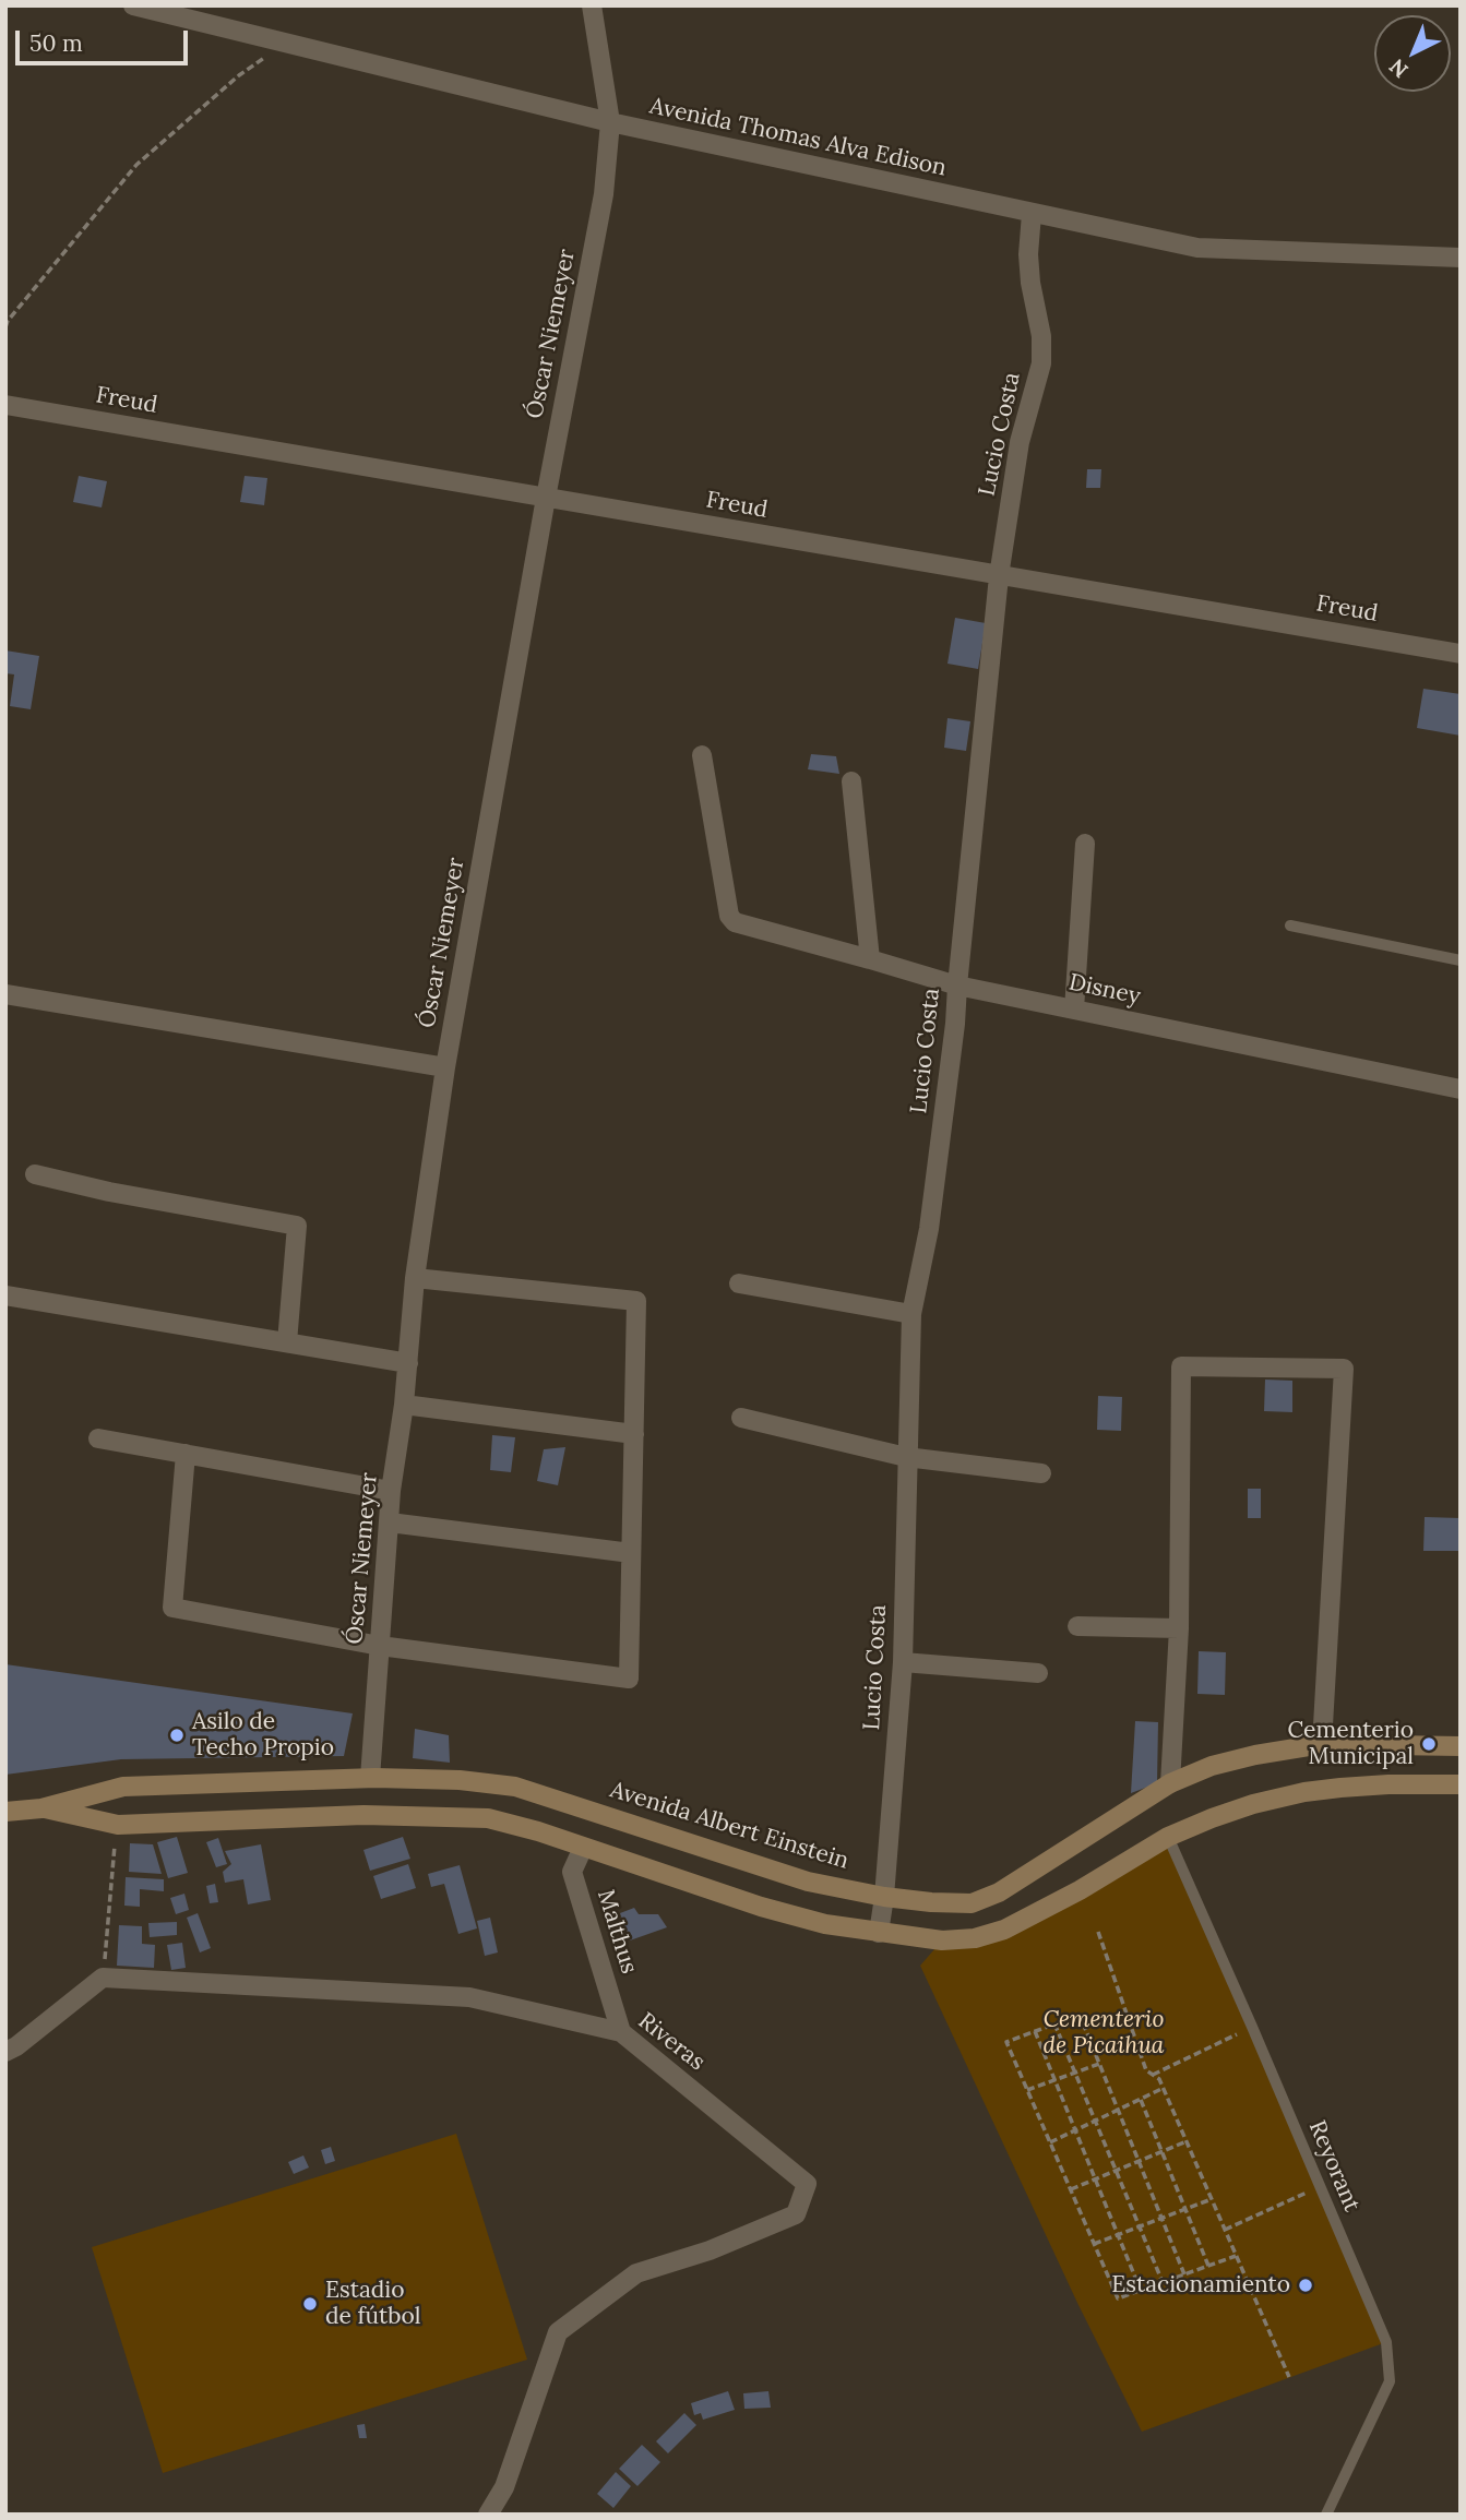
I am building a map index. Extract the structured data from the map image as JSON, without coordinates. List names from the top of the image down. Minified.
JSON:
{"streets":{"street":["Avenida Thomas Alva Edison","Óscar Niemeyer","Freud","Lucio Costa","Disney","Avenida Albert Einstein","Malthus","Riveras"],"lane":["Reyorant"]},"crossings":[["Avenida Thomas Alva Edison","Óscar Niemeyer"],["Avenida Thomas Alva Edison","Lucio Costa"],["Óscar Niemeyer","Freud"],["Óscar Niemeyer","Avenida Albert Einstein"],["Freud","Lucio Costa"],["Lucio Costa","Disney"],["Lucio Costa","Avenida Albert Einstein"],["Avenida Albert Einstein","Malthus"],["Avenida Albert Einstein","Reyorant"],["Malthus","Riveras"]],"parks":["Cementerio de Picaihua"],"places":["Asilo de Techo Propio","Cementerio Municipal","Estacionamiento","Estadio de fútbol"],"scale_bar":"50 m","north":"bottom left"}
